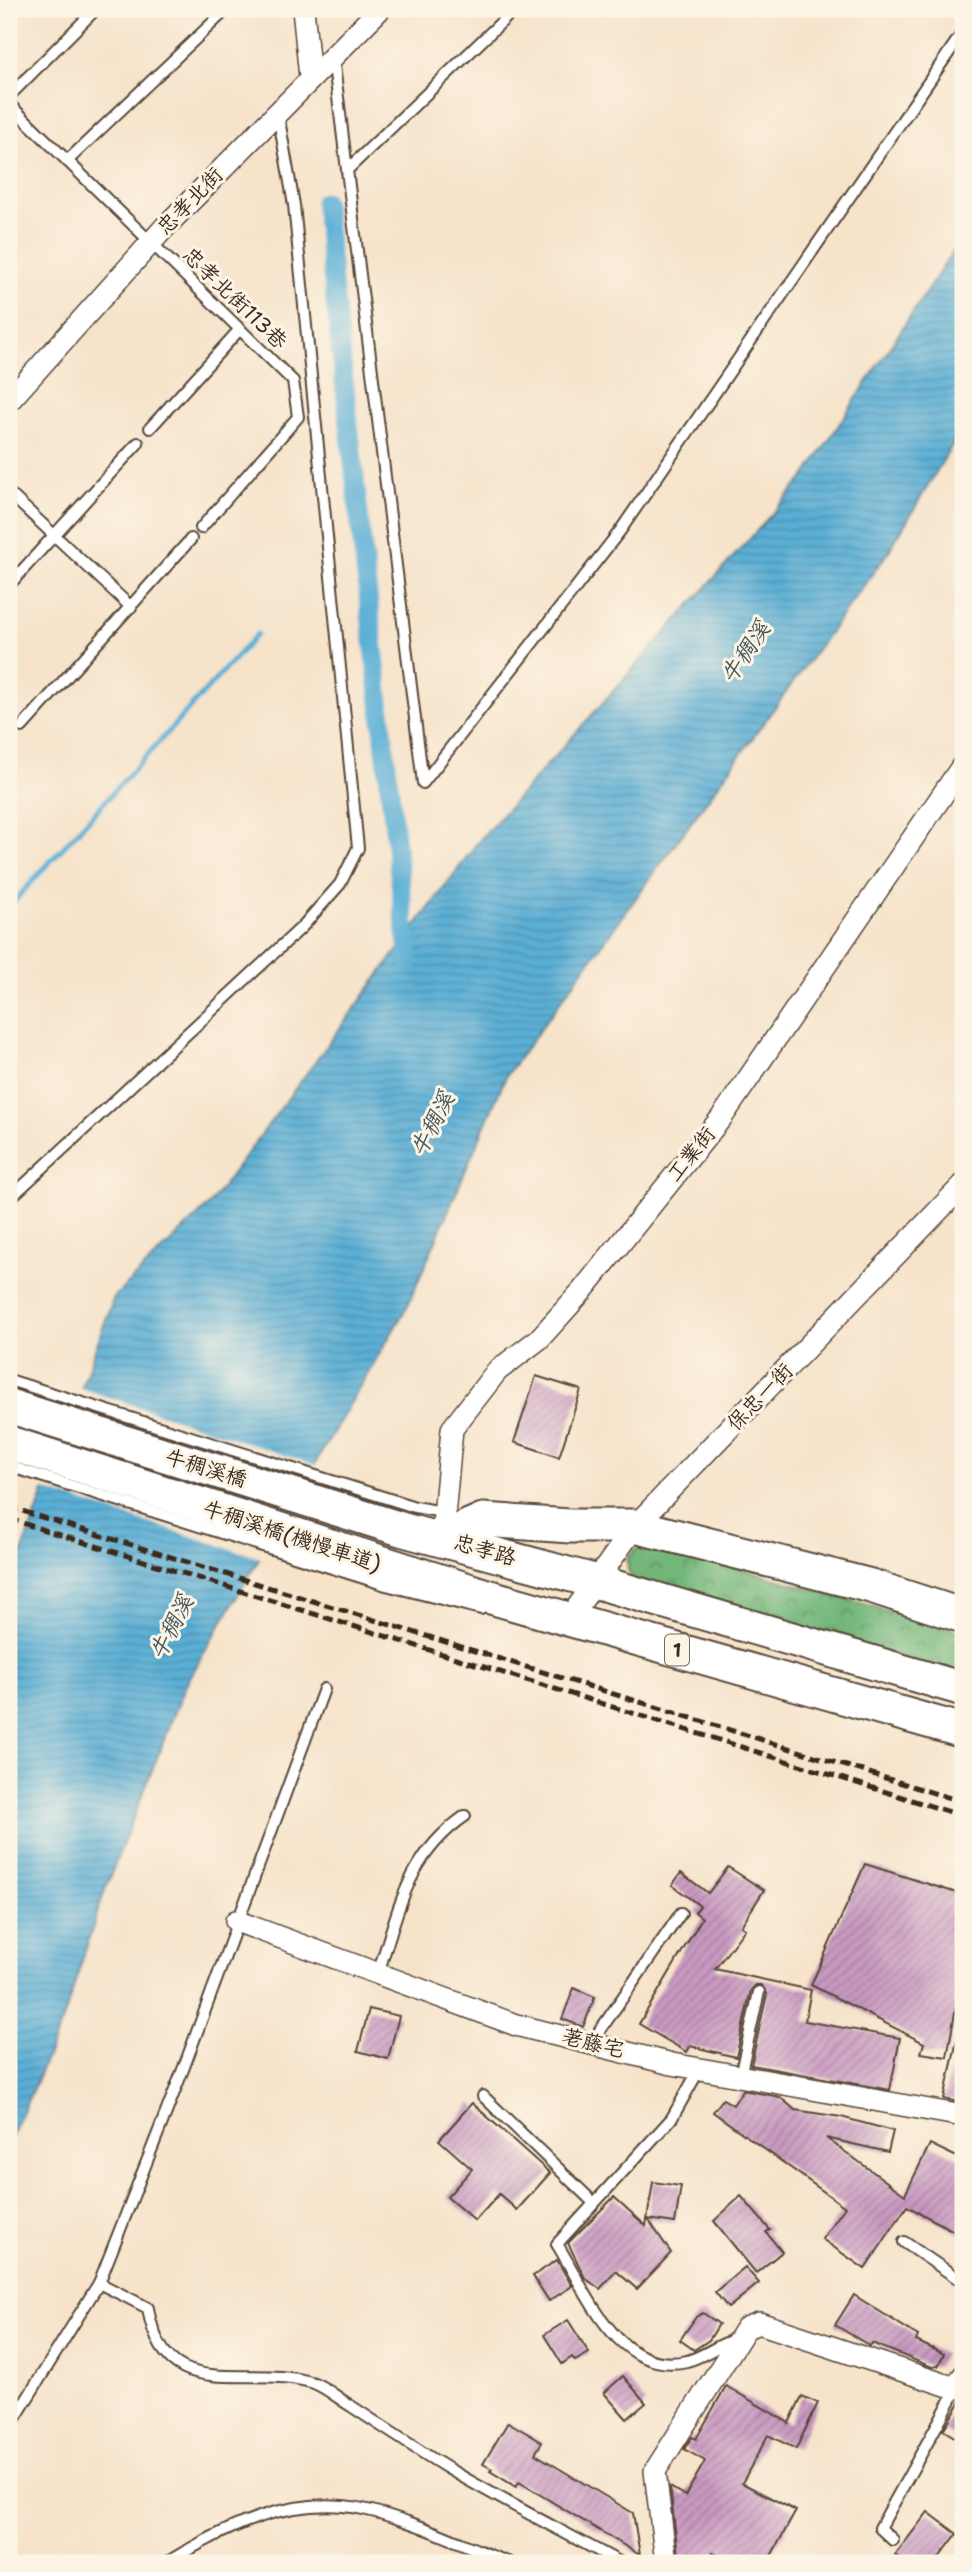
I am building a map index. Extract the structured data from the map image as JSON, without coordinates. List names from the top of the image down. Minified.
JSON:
{"streets":{"main road":["牛稠溪橋","忠孝路","1"],"street":["忠孝北街","工業街","保忠一街","荖藤宅"],"lane":["忠孝北街113巷","牛稠溪橋(機慢車道)"]},"crossings":[["忠孝北街","忠孝北街113巷"],["工業街","忠孝路"],["工業街","1"],["保忠一街","忠孝路"],["牛稠溪橋","牛稠溪橋(機慢車道)"],["牛稠溪橋","忠孝路"],["牛稠溪橋","1"],["牛稠溪橋(機慢車道)","忠孝路"],["忠孝路","1"]],"water":["牛稠溪"]}
